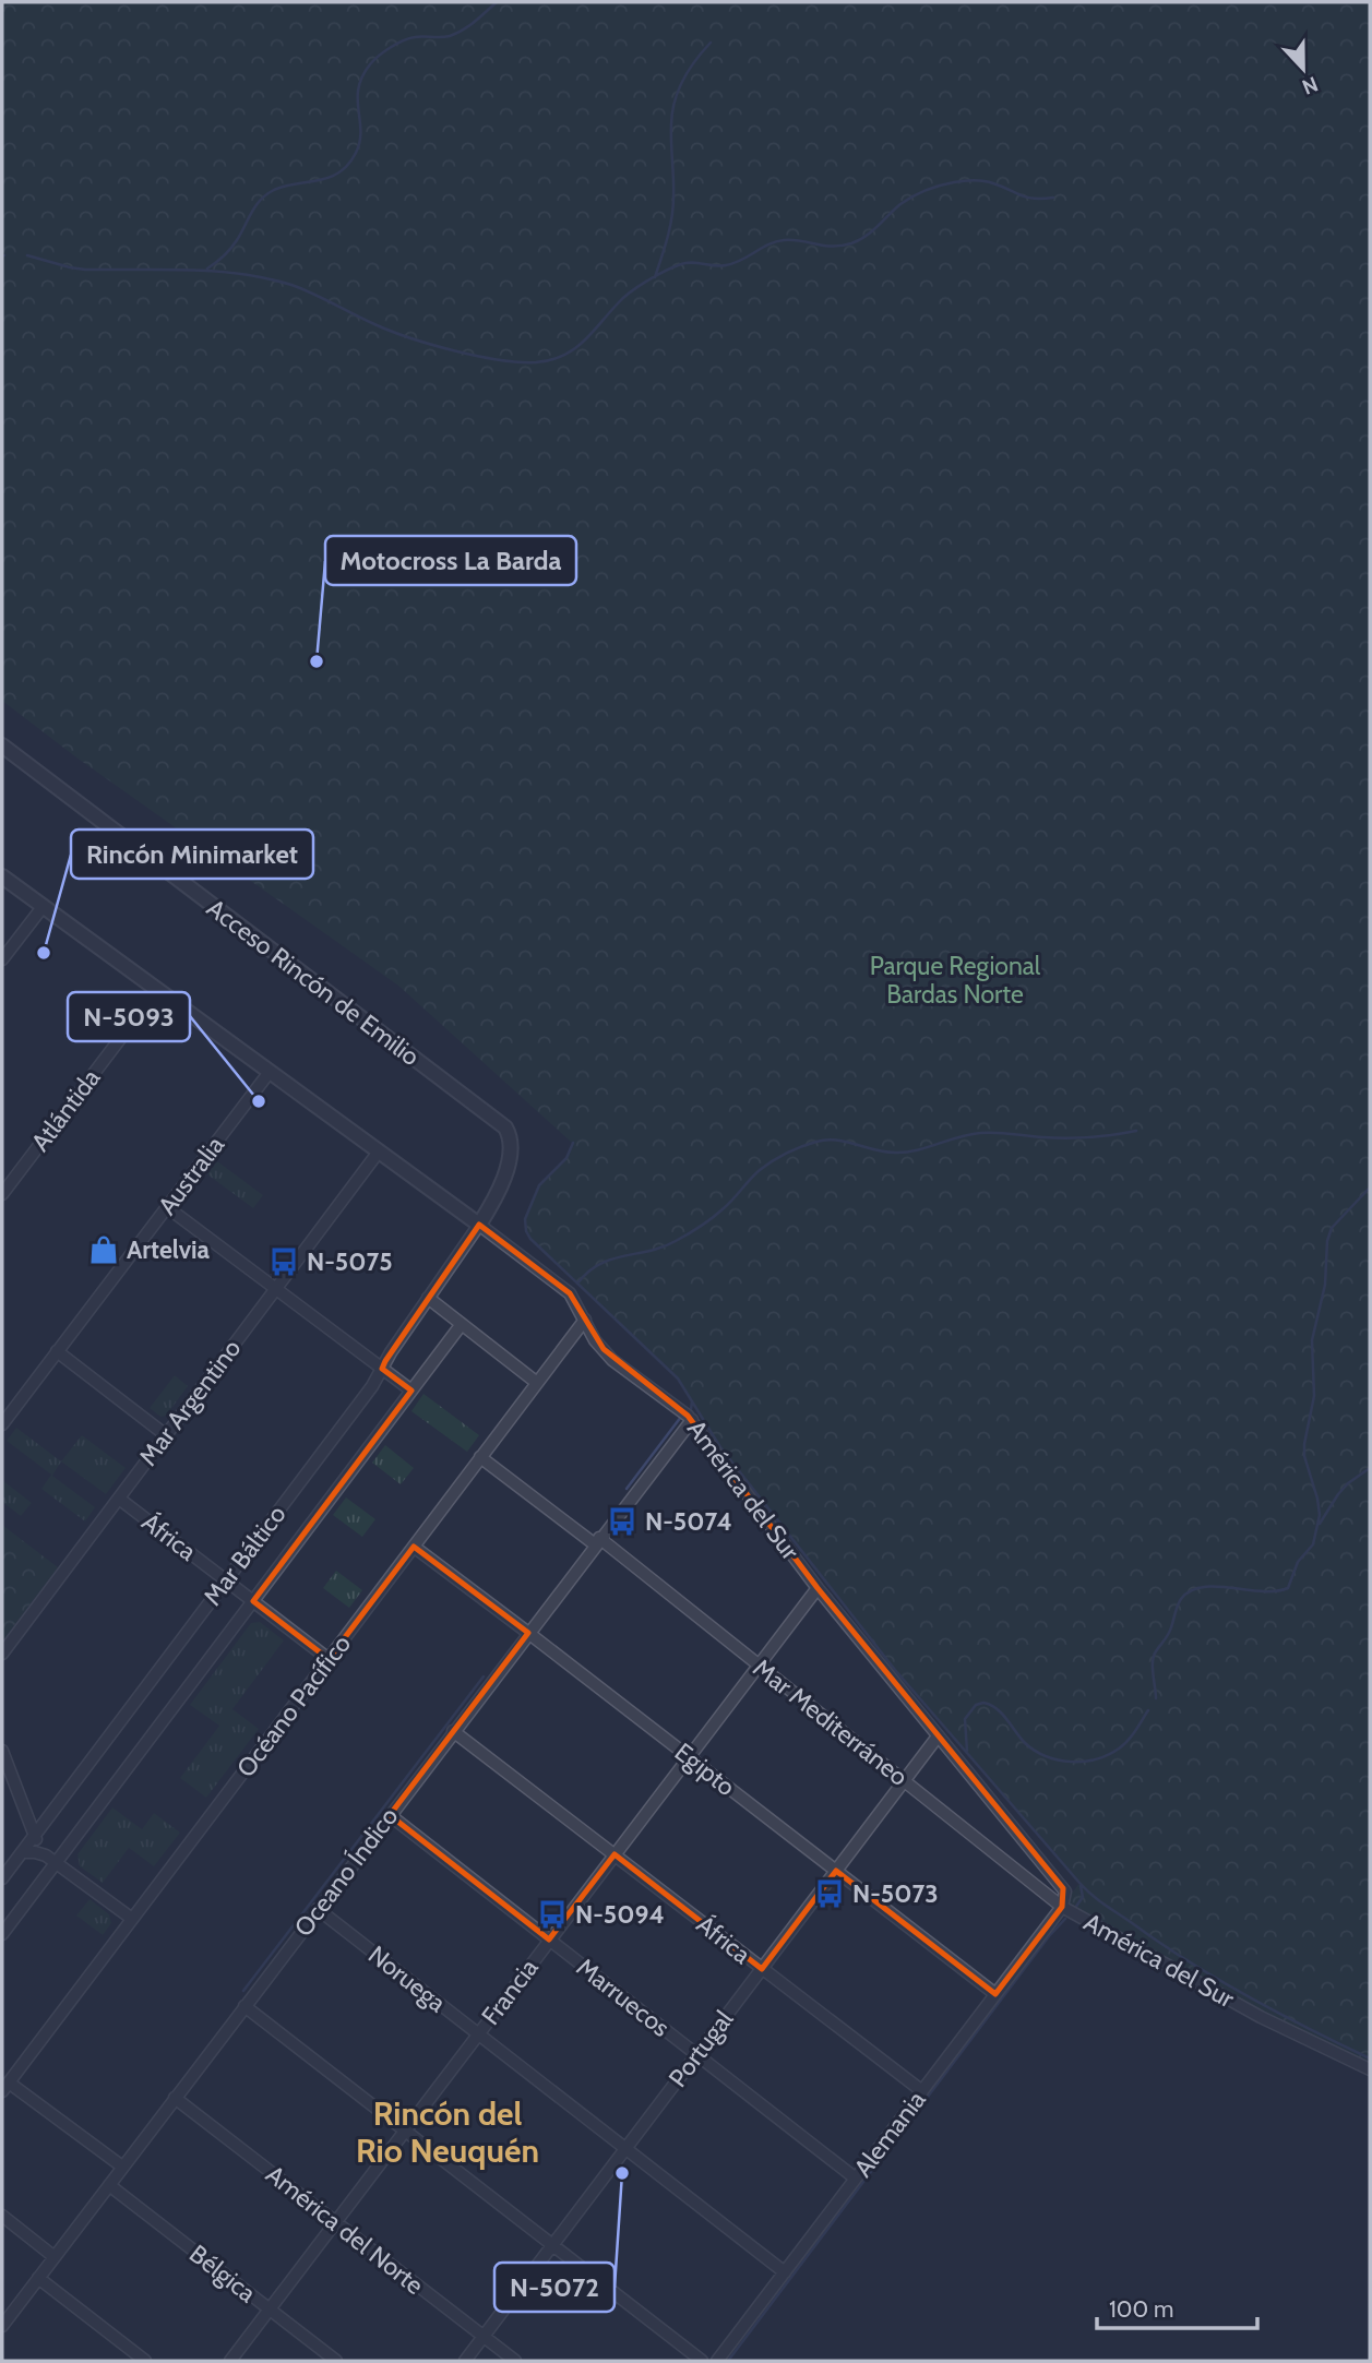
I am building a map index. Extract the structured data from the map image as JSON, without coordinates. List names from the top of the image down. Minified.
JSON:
{"streets":{"street":["Acceso Rincón de Emilio","Atlántida","Australia","Mar Argentino","América del Sur","África","Mar Báltico","Océano Pacífico","Mar Mediterráneo","Egipto","Oceano Índico","Noruega","Francia","Marruecos","Portugal","Alemania","América del Norte","Bélgica"]},"crossings":[["Acceso Rincón de Emilio","América del Sur"],["Acceso Rincón de Emilio","Mar Báltico"],["Atlántida","América del Sur"],["Australia","América del Sur"],["Mar Argentino","América del Sur"],["Mar Argentino","África"],["América del Sur","Mar Báltico"],["América del Sur","Océano Pacífico"],["América del Sur","Mar Mediterráneo"],["América del Sur","Oceano Índico"],["América del Sur","Francia"],["América del Sur","Portugal"],["América del Sur","Alemania"],["África","Mar Báltico"],["África","Océano Pacífico"],["África","Oceano Índico"],["África","Francia"],["África","Portugal"],["África","Alemania"],["Océano Pacífico","Mar Mediterráneo"],["Océano Pacífico","Egipto"],["Mar Mediterráneo","Oceano Índico"],["Mar Mediterráneo","Francia"],["Mar Mediterráneo","Portugal"],["Mar Mediterráneo","Alemania"],["Egipto","Oceano Índico"],["Egipto","Francia"],["Egipto","Portugal"],["Egipto","Alemania"],["Oceano Índico","Noruega"],["Oceano Índico","Marruecos"],["Oceano Índico","América del Norte"],["Oceano Índico","Bélgica"],["Noruega","Francia"],["Noruega","Portugal"],["Noruega","Alemania"],["Francia","Marruecos"],["Francia","América del Norte"],["Francia","Bélgica"],["Marruecos","Portugal"],["Marruecos","Alemania"],["Portugal","América del Norte"]],"districts":["Rincón del Rio Neuquén"],"parks":["Parque Regional Bardas Norte"],"places":{"other":["Motocross La Barda","Rincón Minimarket","N-5093","N-5072"],"shop":["Artelvia"],"bus stop":["N-5075","N-5074","N-5073","N-5094"]},"scale_bar":"100 m","north":"bottom"}
